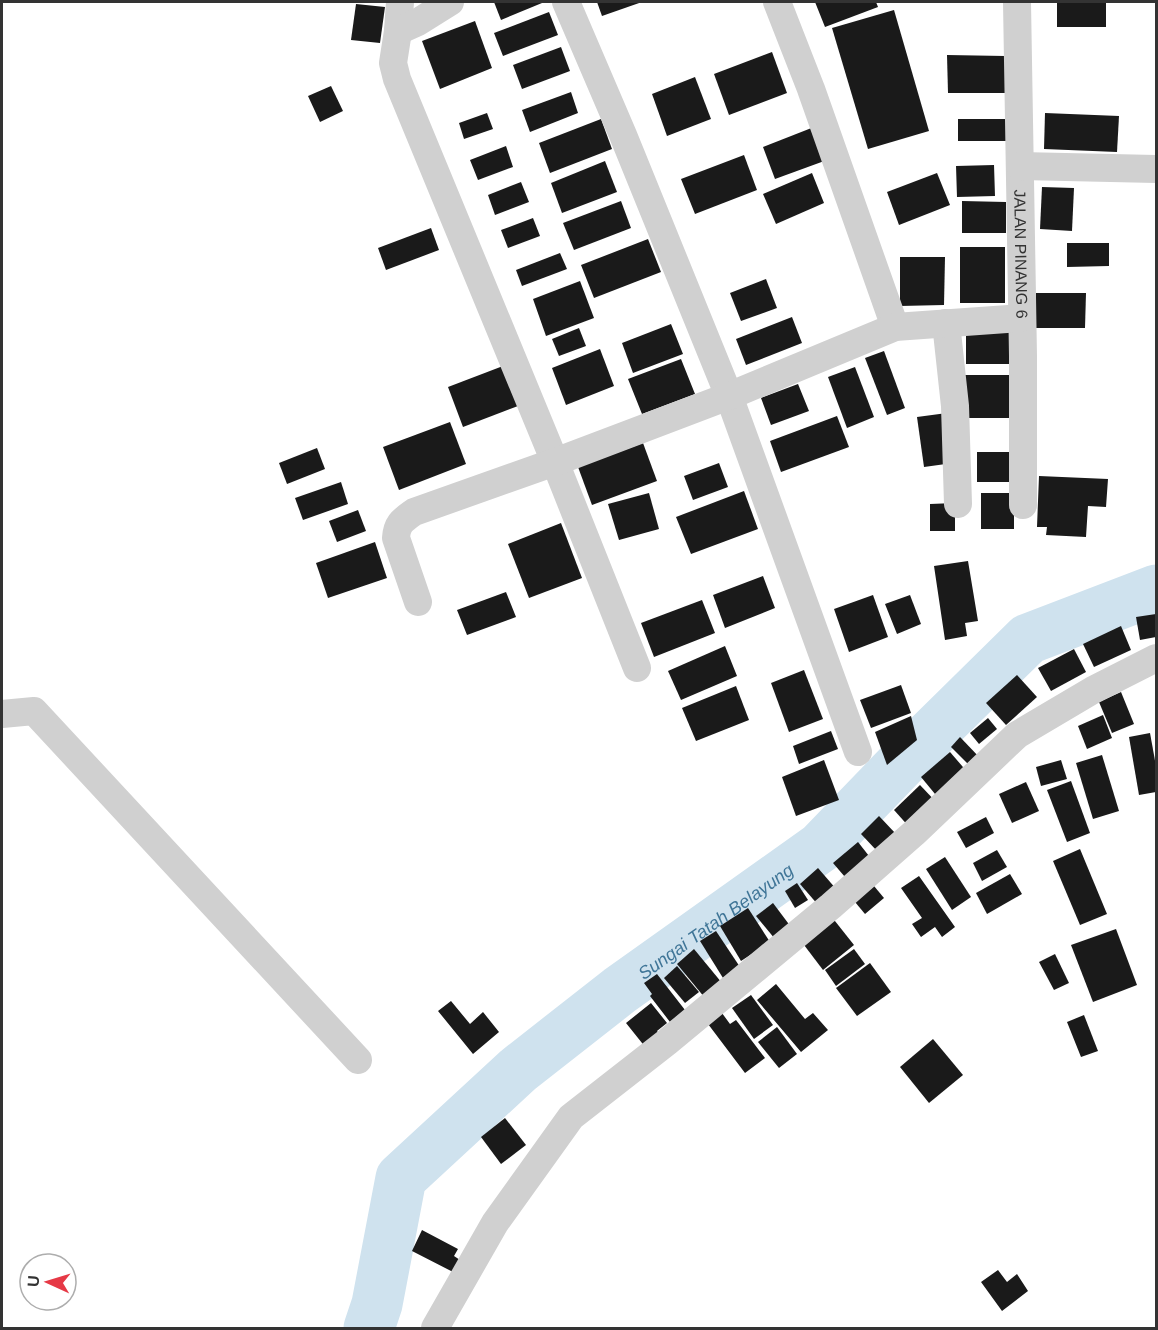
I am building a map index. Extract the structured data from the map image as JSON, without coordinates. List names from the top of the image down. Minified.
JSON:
{"streets":{"street":["JALAN PINANG 6"]},"water":["Sungai Tatah Belayung"],"north":"left"}
